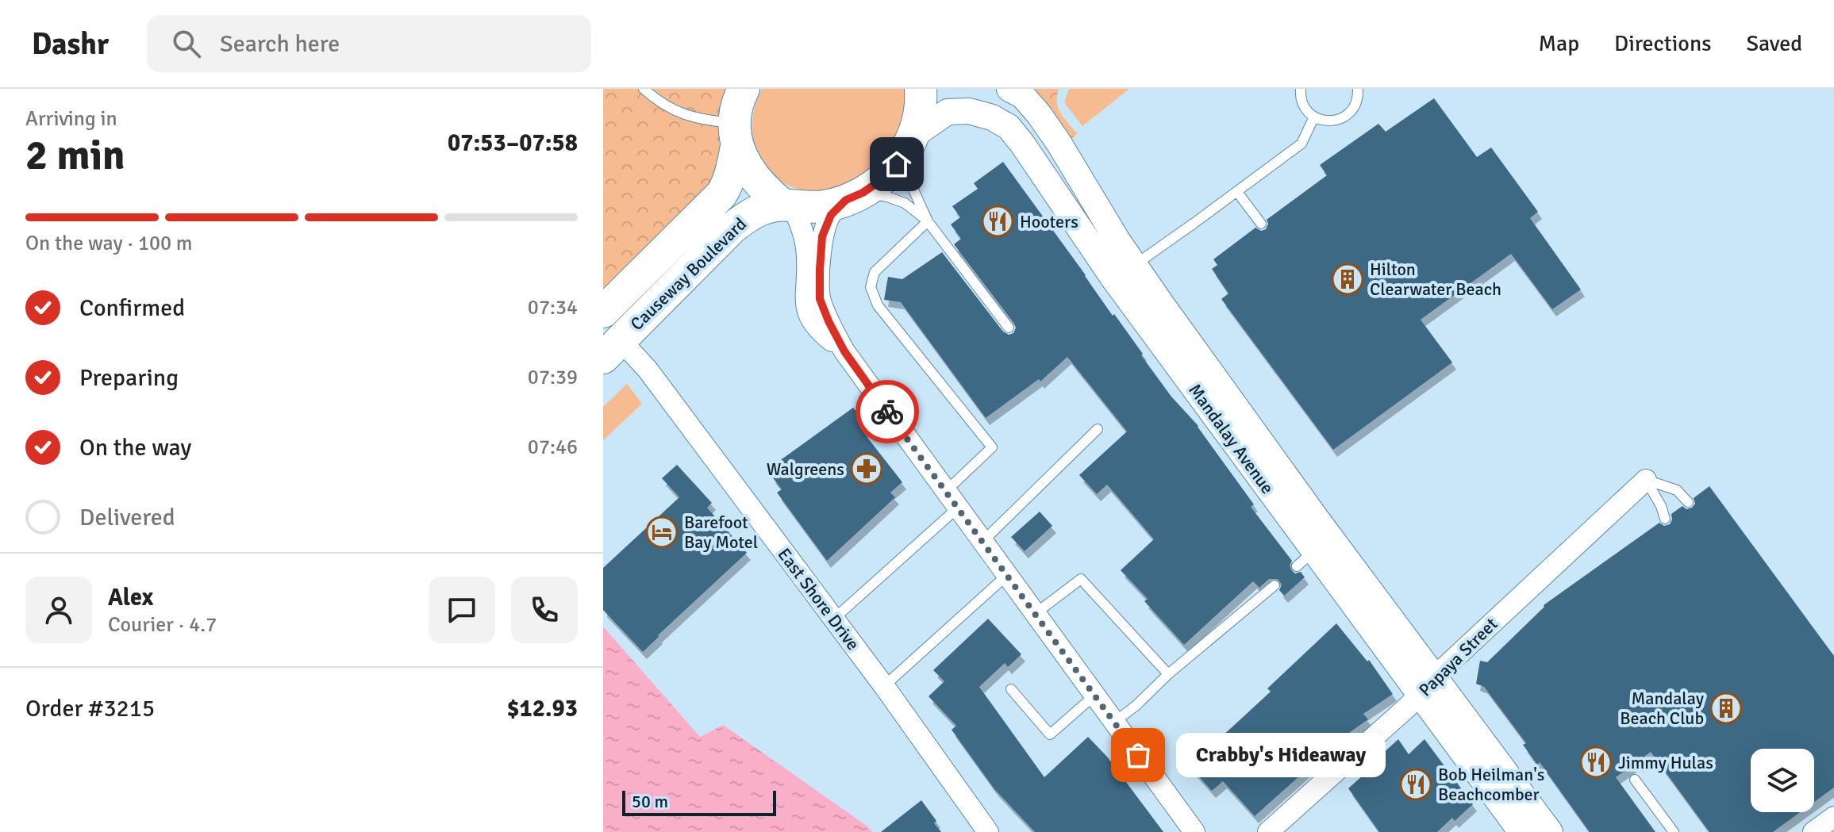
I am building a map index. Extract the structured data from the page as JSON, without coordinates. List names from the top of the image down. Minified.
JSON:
{"streets":{"main road":["Causeway Boulevard"],"street":["Mandalay Avenue","East Shore Drive","Papaya Street"]},"crossings":[["Causeway Boulevard","East Shore Drive"],["Mandalay Avenue","Papaya Street"]],"places":{"restaurant":["Hooters","Jimmy Hulas","Bob Heilman's Beachcomber"],"building":["Hilton Clearwater Beach","Mandalay Beach Club"],"pharmacy":["Walgreens"],"hotel":["Barefoot Bay Motel"],"other":["Crabby's Hideaway"]},"scale_bar":"50 m","page":{"header":"Dashr","search":"Search here","nav":["Map","Directions","Saved"],"heading":["2 min","Arriving in","07:53–07:58"],"panel":["Alex","Courier · 4.7","Order #3215","$12.93"],"bar":"On the way · 100 m","list":[["Confirmed","07:34"],["Preparing","07:39"],["On the way","07:46"],"Delivered"],"bubble":"Crabby's Hideaway","scale":"50 m"}}
